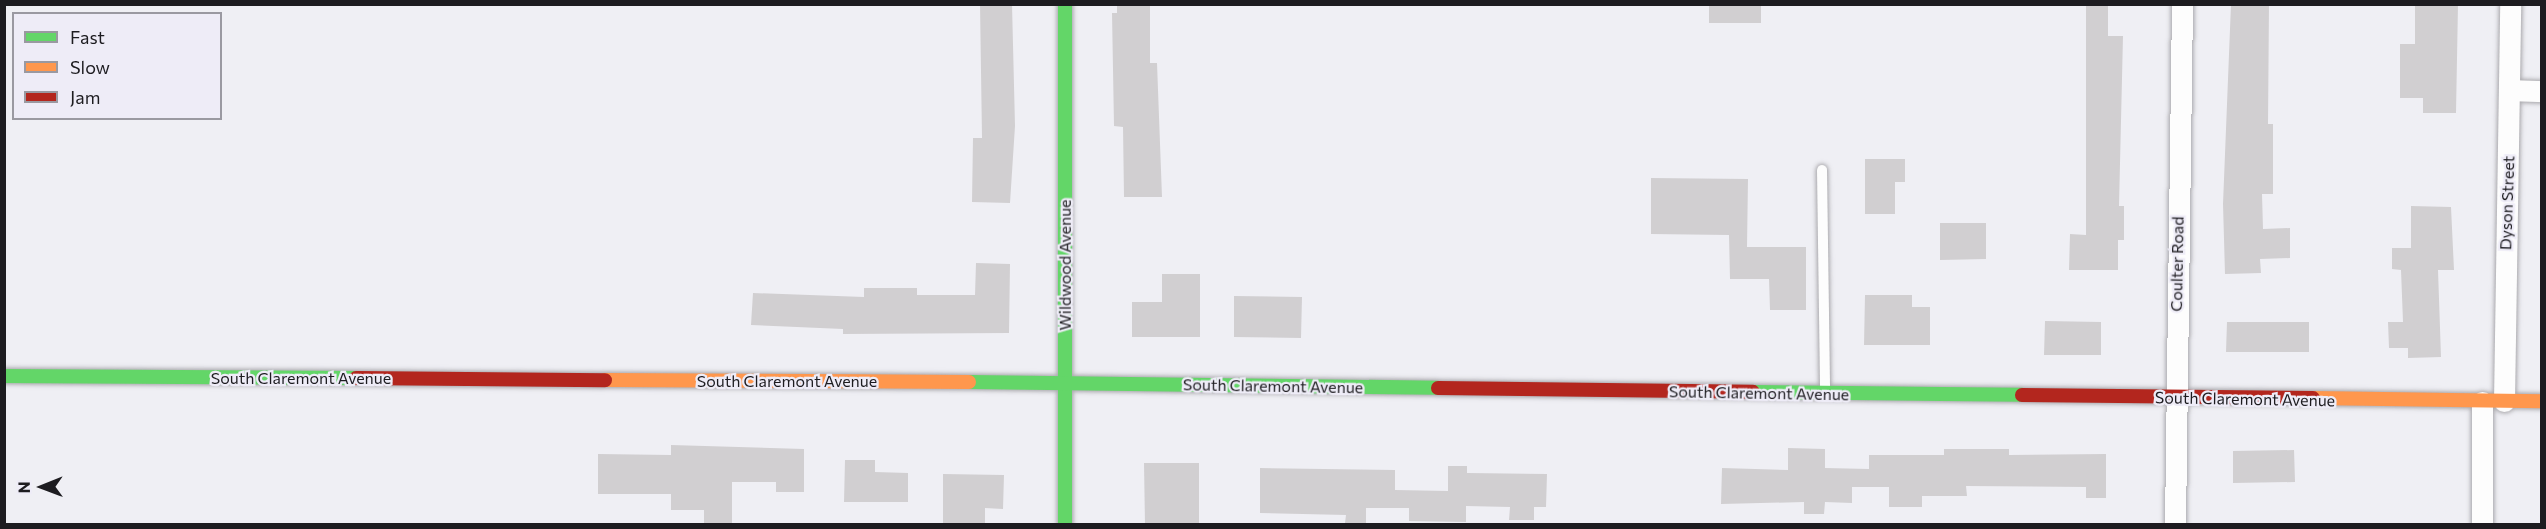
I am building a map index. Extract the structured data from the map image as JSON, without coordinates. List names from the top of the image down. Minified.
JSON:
{"streets":{"street":["Dyson Street","Coulter Road","Wildwood Avenue","South Claremont Avenue"]},"crossings":[["Dyson Street","South Claremont Avenue"],["Coulter Road","South Claremont Avenue"],["Wildwood Avenue","South Claremont Avenue"]],"legend":["Fast","Slow","Jam"],"north":"left"}
